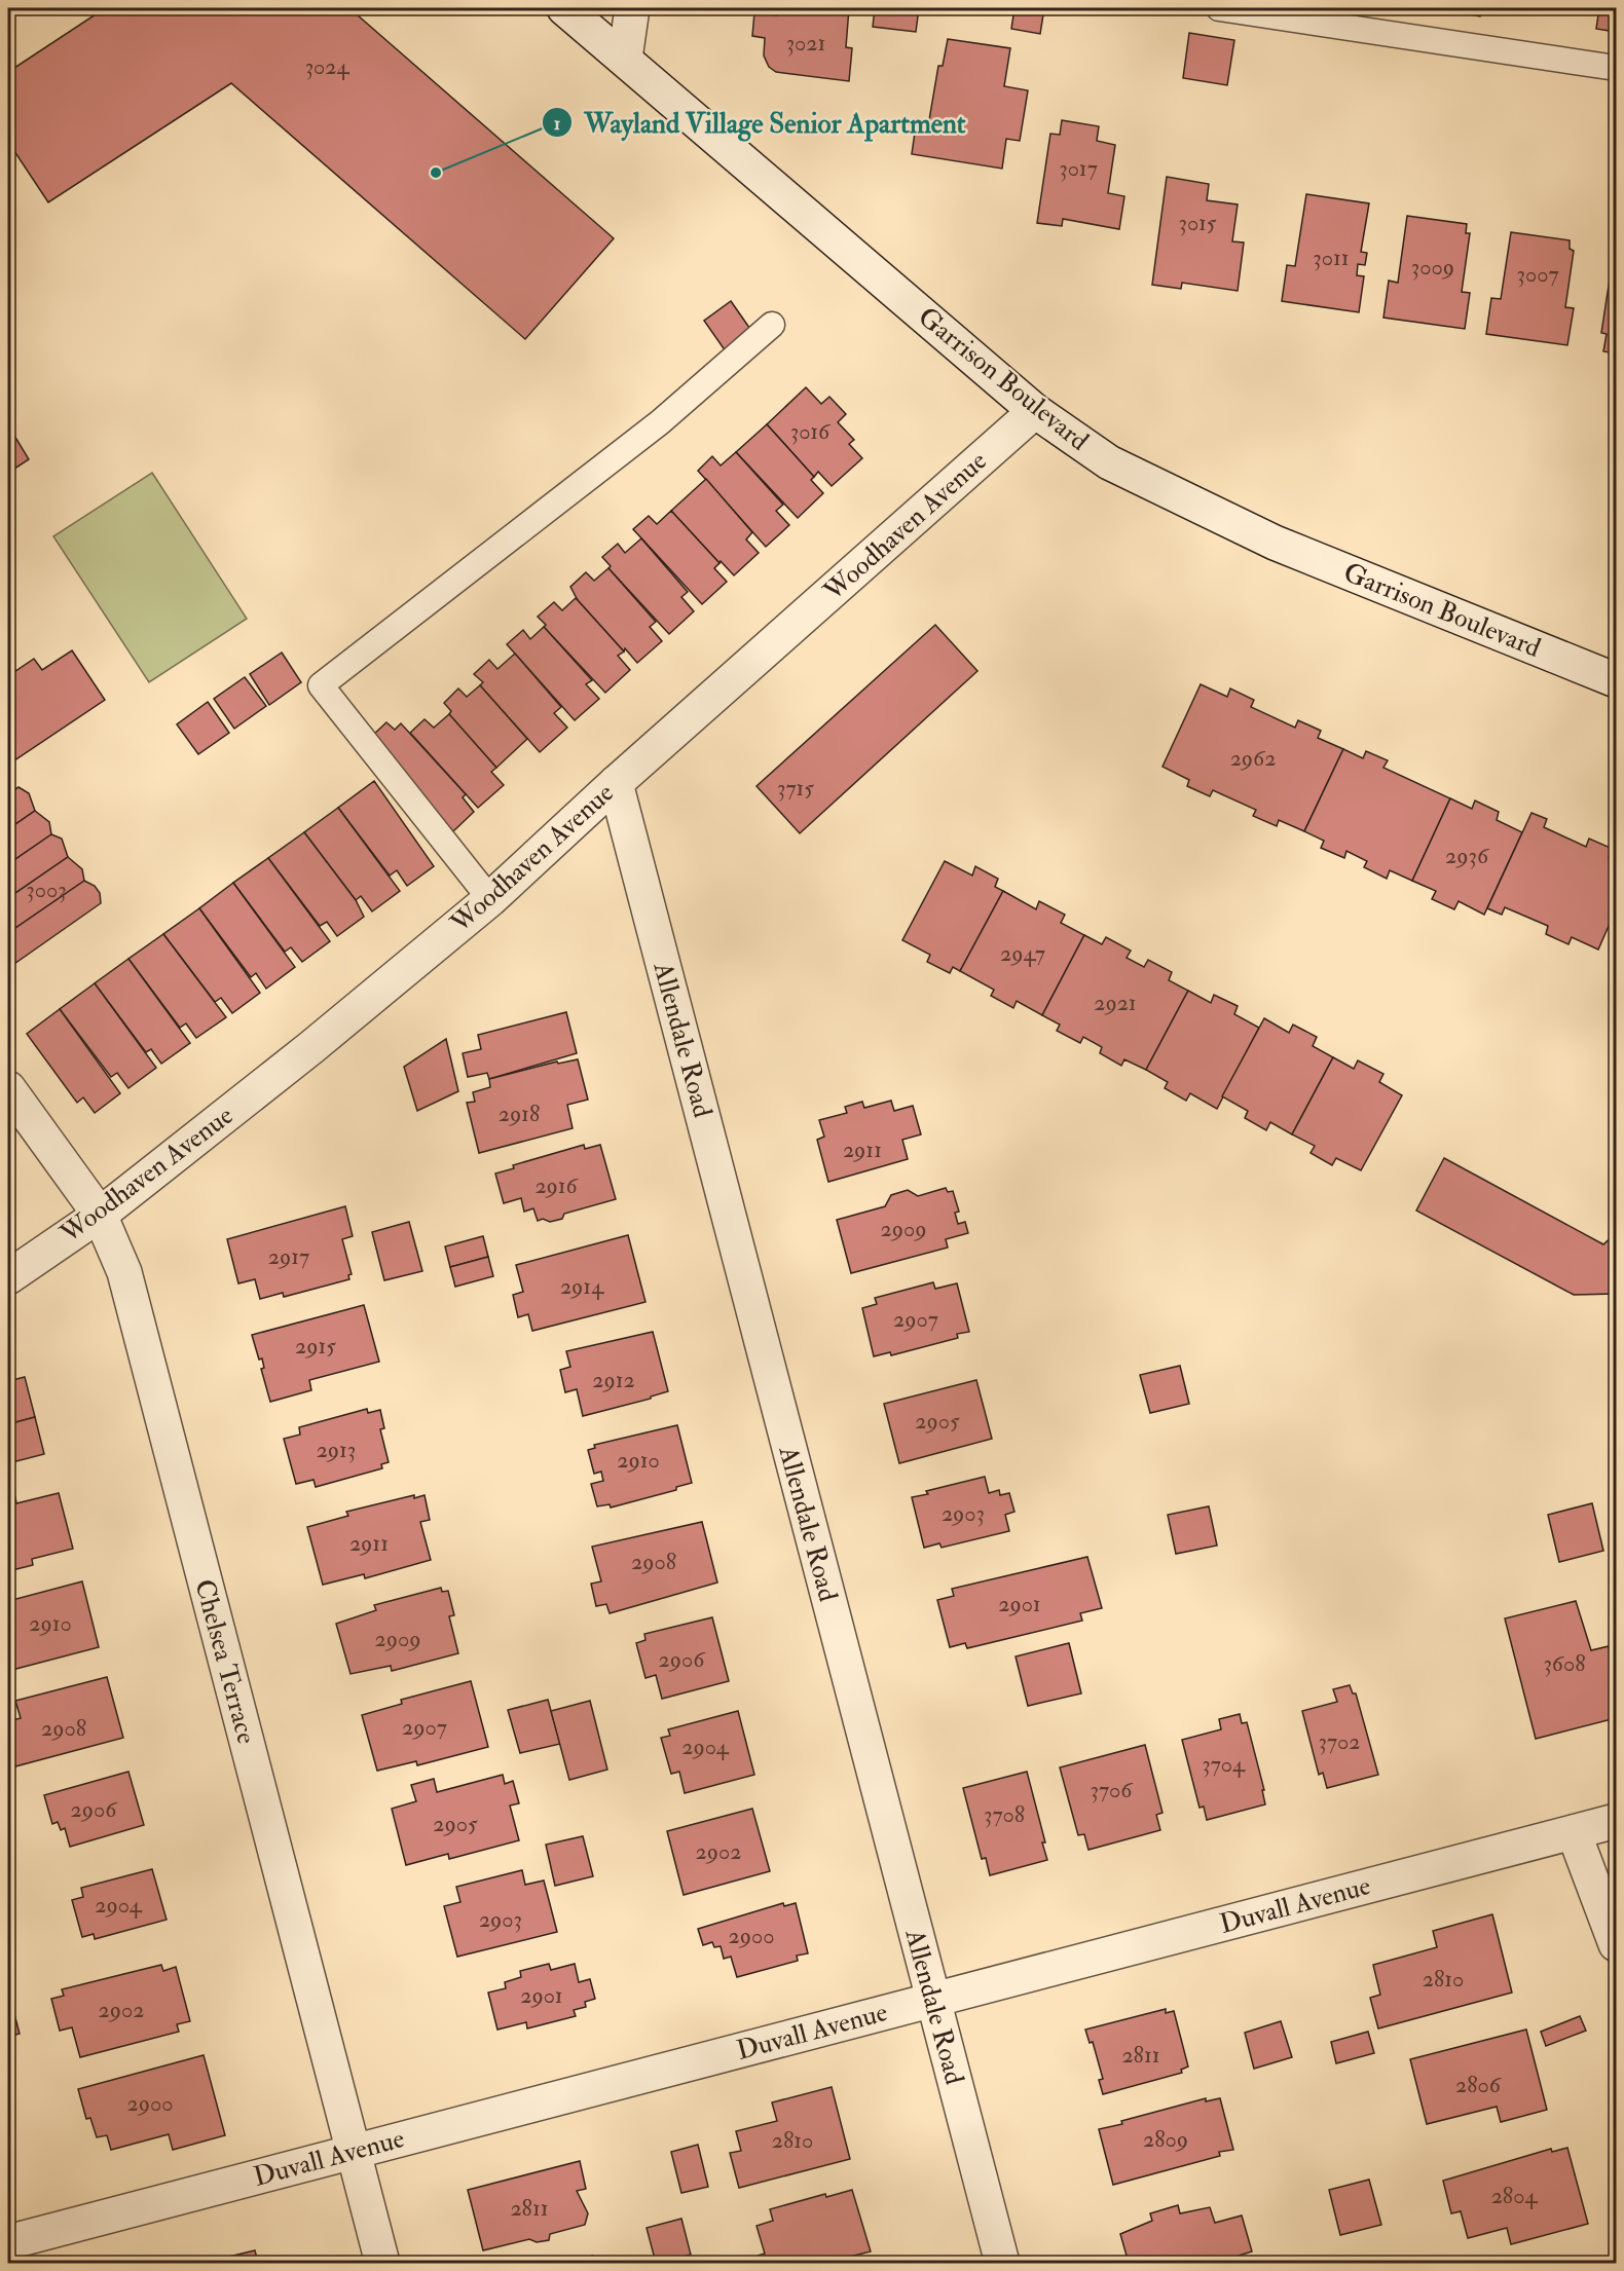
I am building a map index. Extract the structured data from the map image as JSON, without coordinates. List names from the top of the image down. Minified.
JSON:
{"streets":{"street":["Garrison Boulevard","Woodhaven Avenue","Allendale Road","Chelsea Terrace","Duvall Avenue"]},"crossings":[["Garrison Boulevard","Woodhaven Avenue"],["Woodhaven Avenue","Allendale Road"],["Woodhaven Avenue","Chelsea Terrace"],["Allendale Road","Duvall Avenue"],["Chelsea Terrace","Duvall Avenue"]],"places":["Wayland Village Senior Apartment"],"house_numbers":["3021","3024","3017","3015","3011","3009","3007","3016","2962","3715","2936","3003","2947","2921","2918","2911","2916","2909","2917","2914","2907","2915","2912","2905","2913","2910","2903","2911","2908","2901","2910","2909","2906","3608","2907","2908","3702","2904","3704","3706","2906","3708","2905","2902","2904","2903","2900","2810","2901","2902","2811","2806","2900","2809","2810","2804","2811"]}
